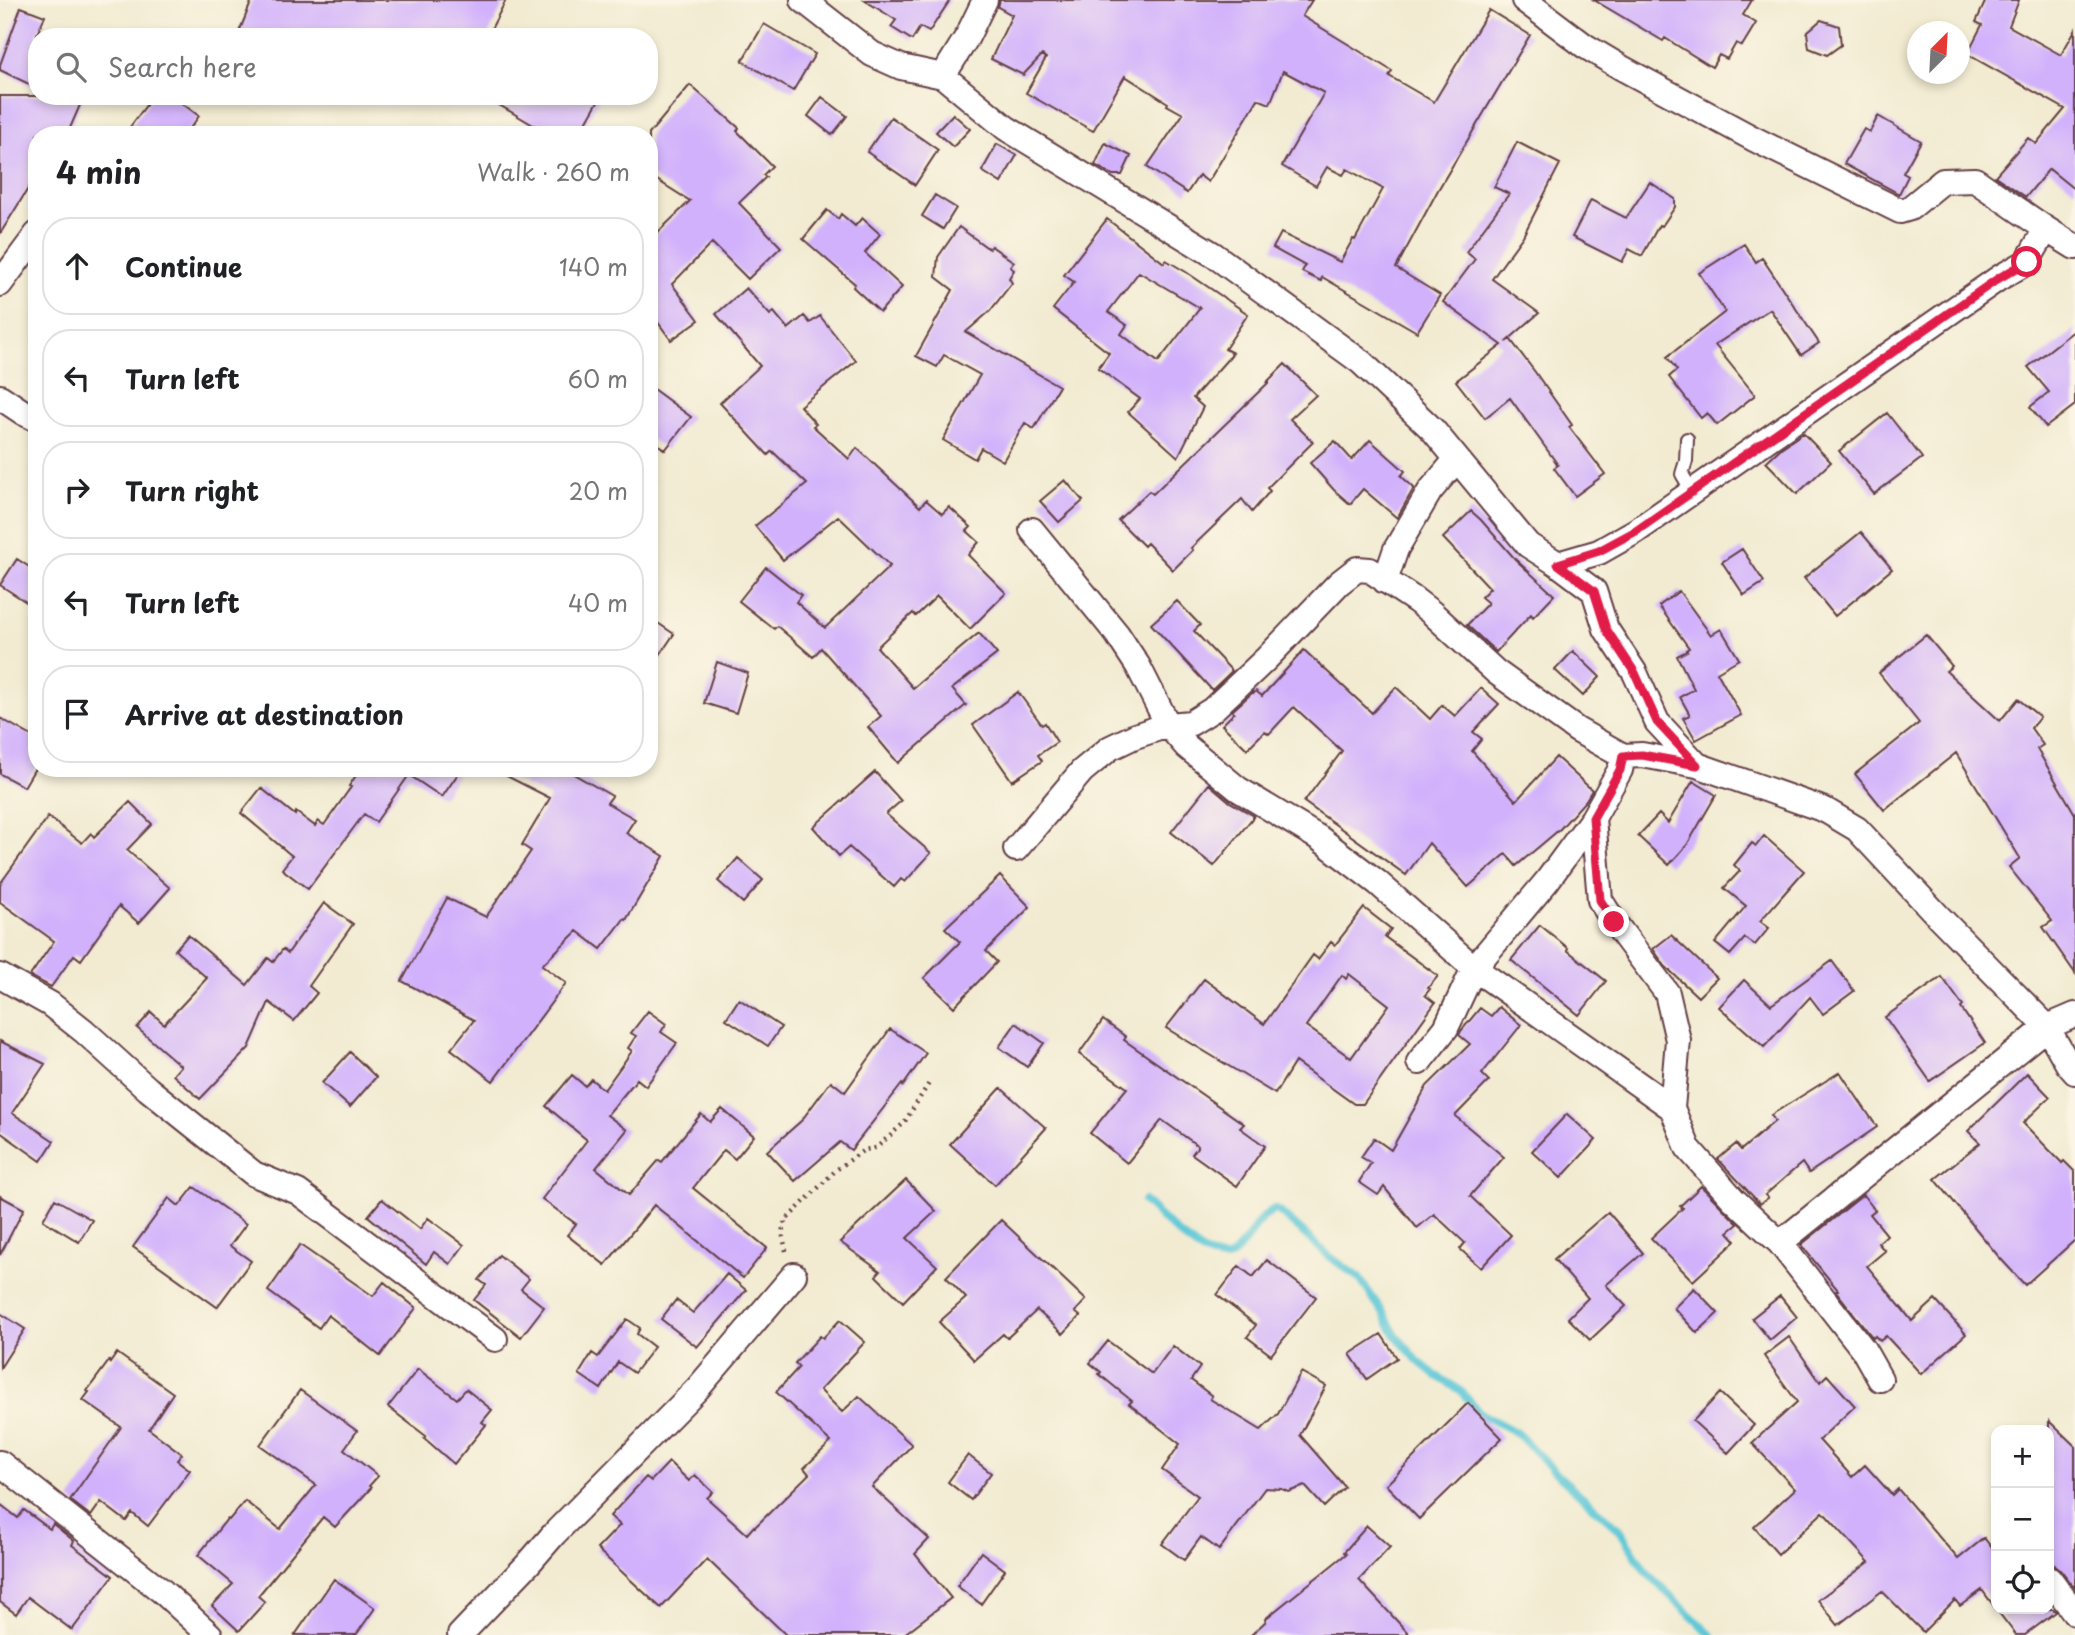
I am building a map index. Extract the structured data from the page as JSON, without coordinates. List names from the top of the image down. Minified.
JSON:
{"north":"top right","page":{"search":"Search here","heading":["4 min","Walk · 260 m"],"list":[["Continue","140 m"],["Turn left","60 m"],["Turn right","20 m"],["Turn left","40 m"],"Arrive at destination"],"map_buttons":["+","−"]}}
